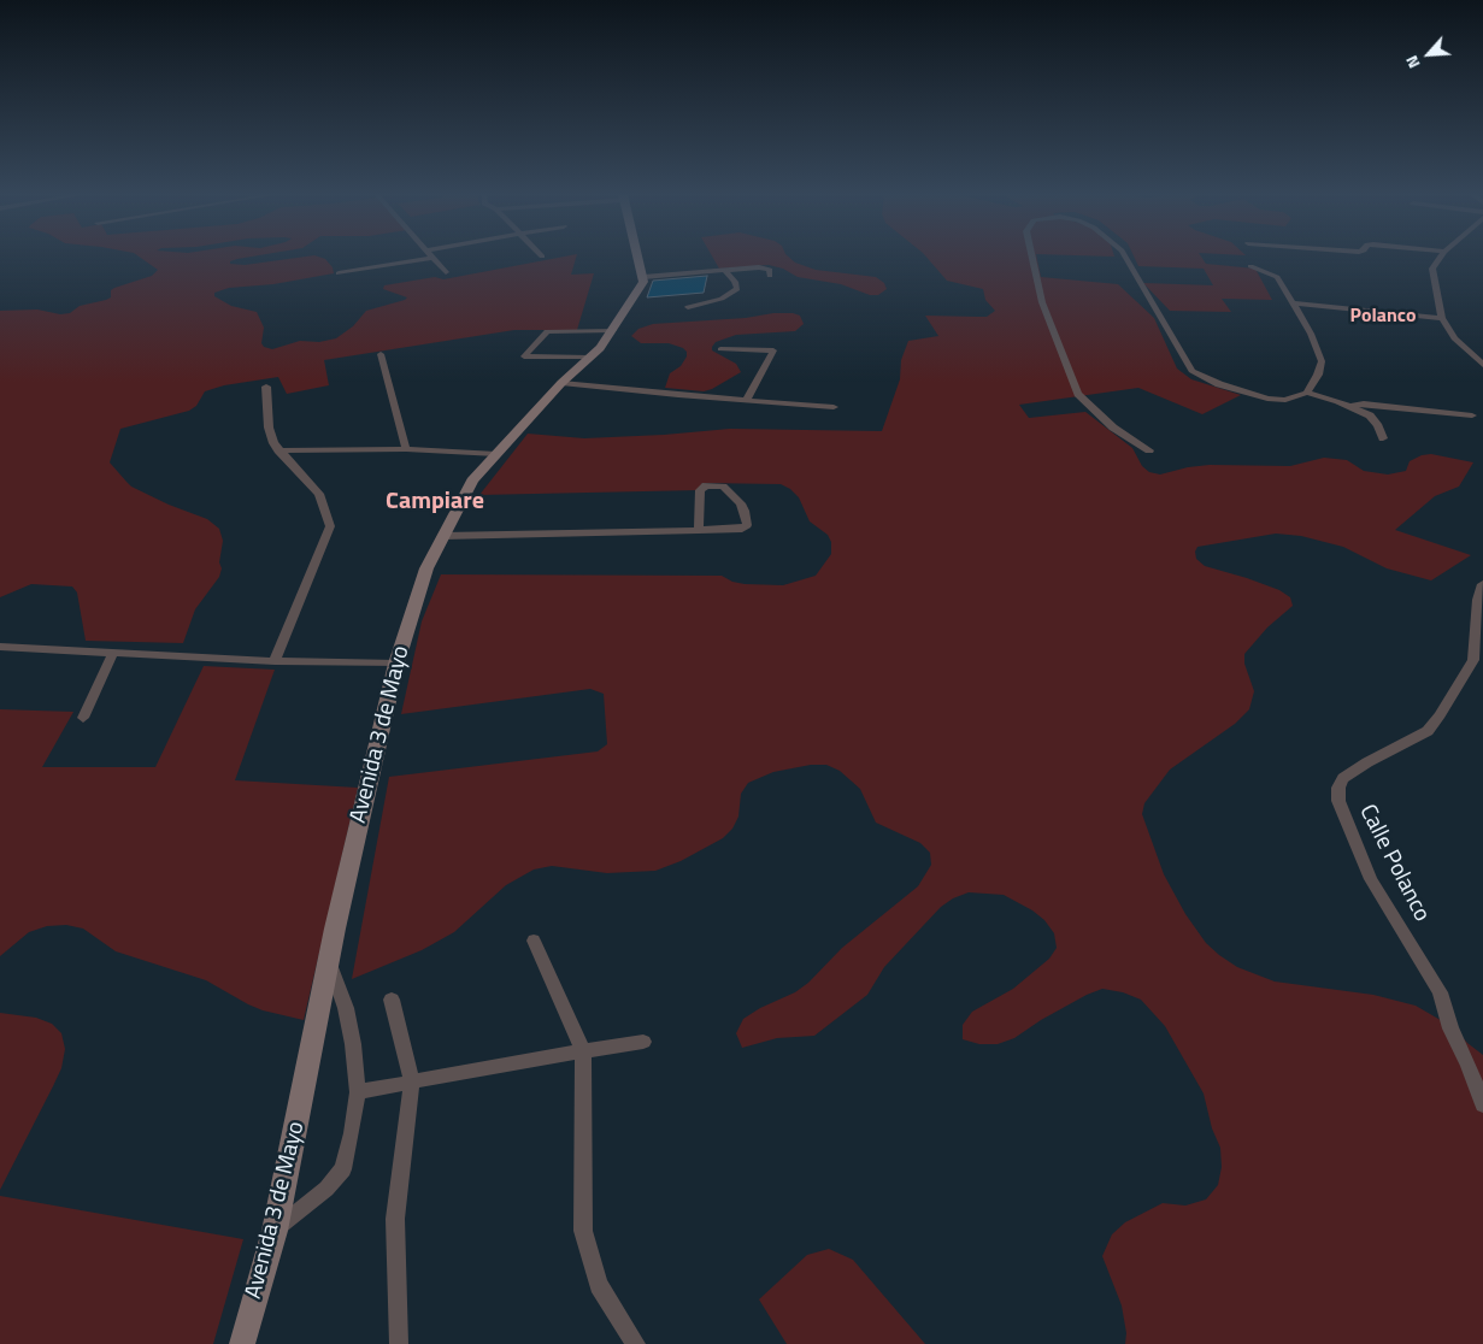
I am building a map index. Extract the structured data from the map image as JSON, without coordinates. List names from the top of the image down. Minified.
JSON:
{"streets":{"street":["Avenida 3 de Mayo","Calle Polanco"]},"districts":["Polanco","Campiare"],"north":"bottom left"}
